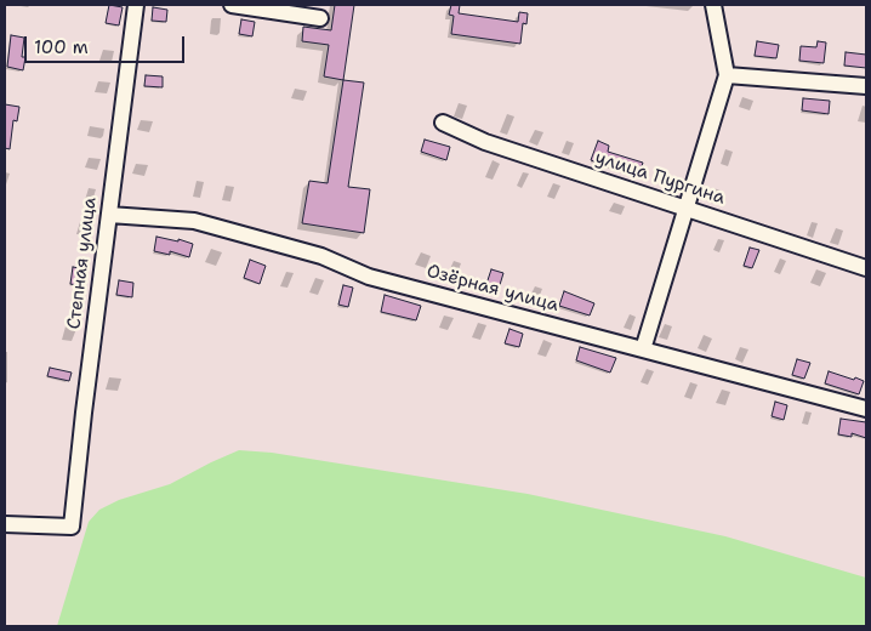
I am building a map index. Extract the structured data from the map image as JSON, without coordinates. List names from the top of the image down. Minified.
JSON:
{"streets":{"street":["улица Пургина","Степная улица","Озёрная улица"]},"crossings":[["Степная улица","Озёрная улица"]],"scale_bar":"100 m"}
